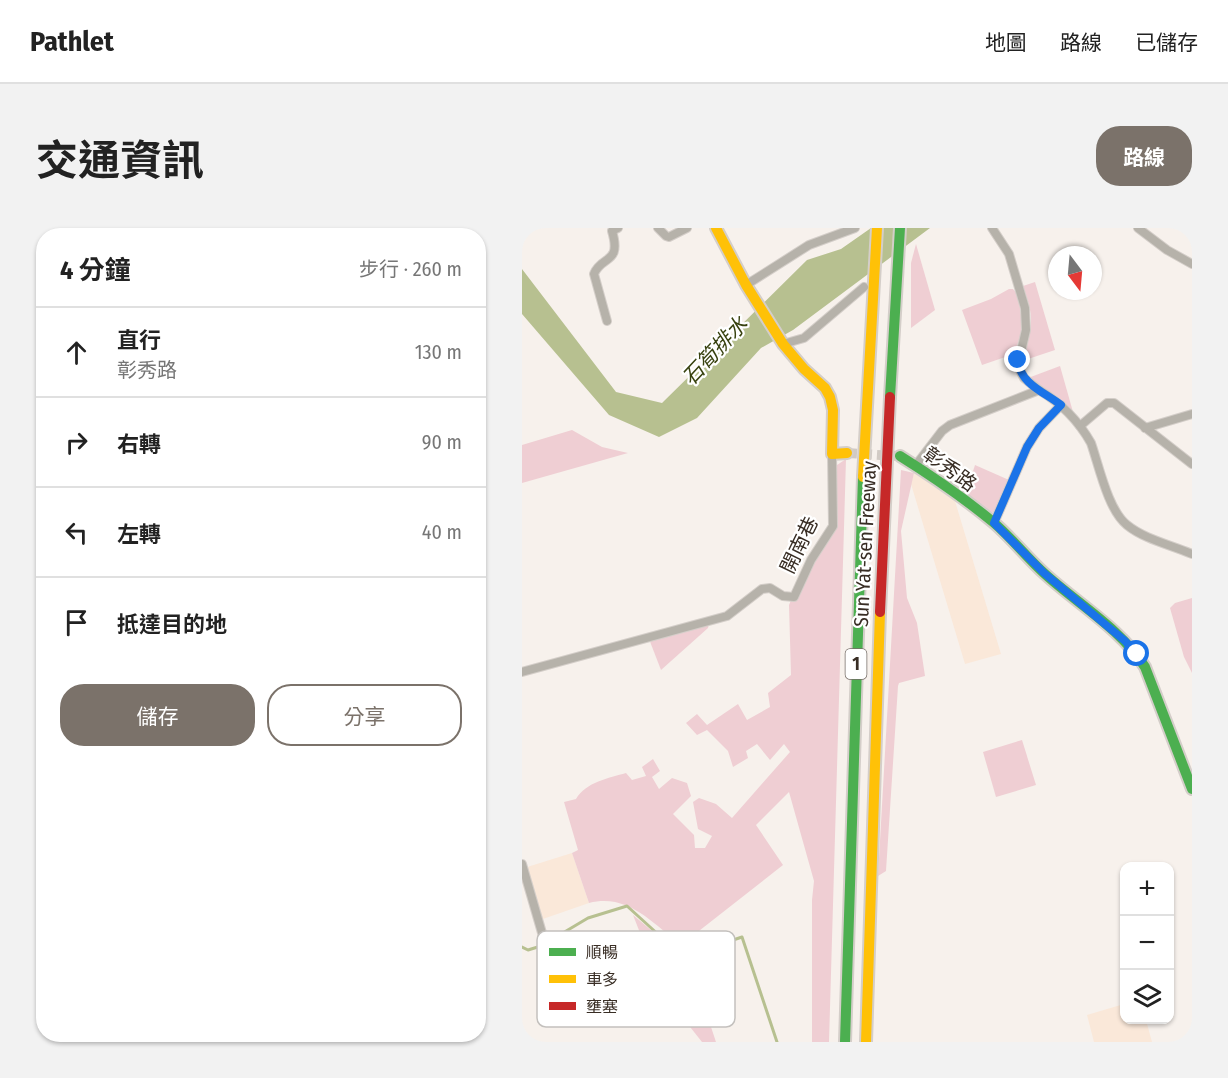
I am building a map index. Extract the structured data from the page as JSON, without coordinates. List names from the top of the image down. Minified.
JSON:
{"streets":{"main road":["彰秀路","Sun Yat-sen Freeway","開南巷","1"]},"water":["石筍排水"],"legend":["順暢","車多","壅塞"],"north":"bottom","page":{"header":"Pathlet","nav":["地圖","路線","已儲存"],"title":"交通資訊","buttons":["路線",["儲存","分享"]],"heading":["4 分鐘","步行 · 260 m"],"list":[["直行","彰秀路","130 m"],["右轉","90 m"],["左轉","40 m"],"抵達目的地"],"map_buttons":["+","−"]}}
